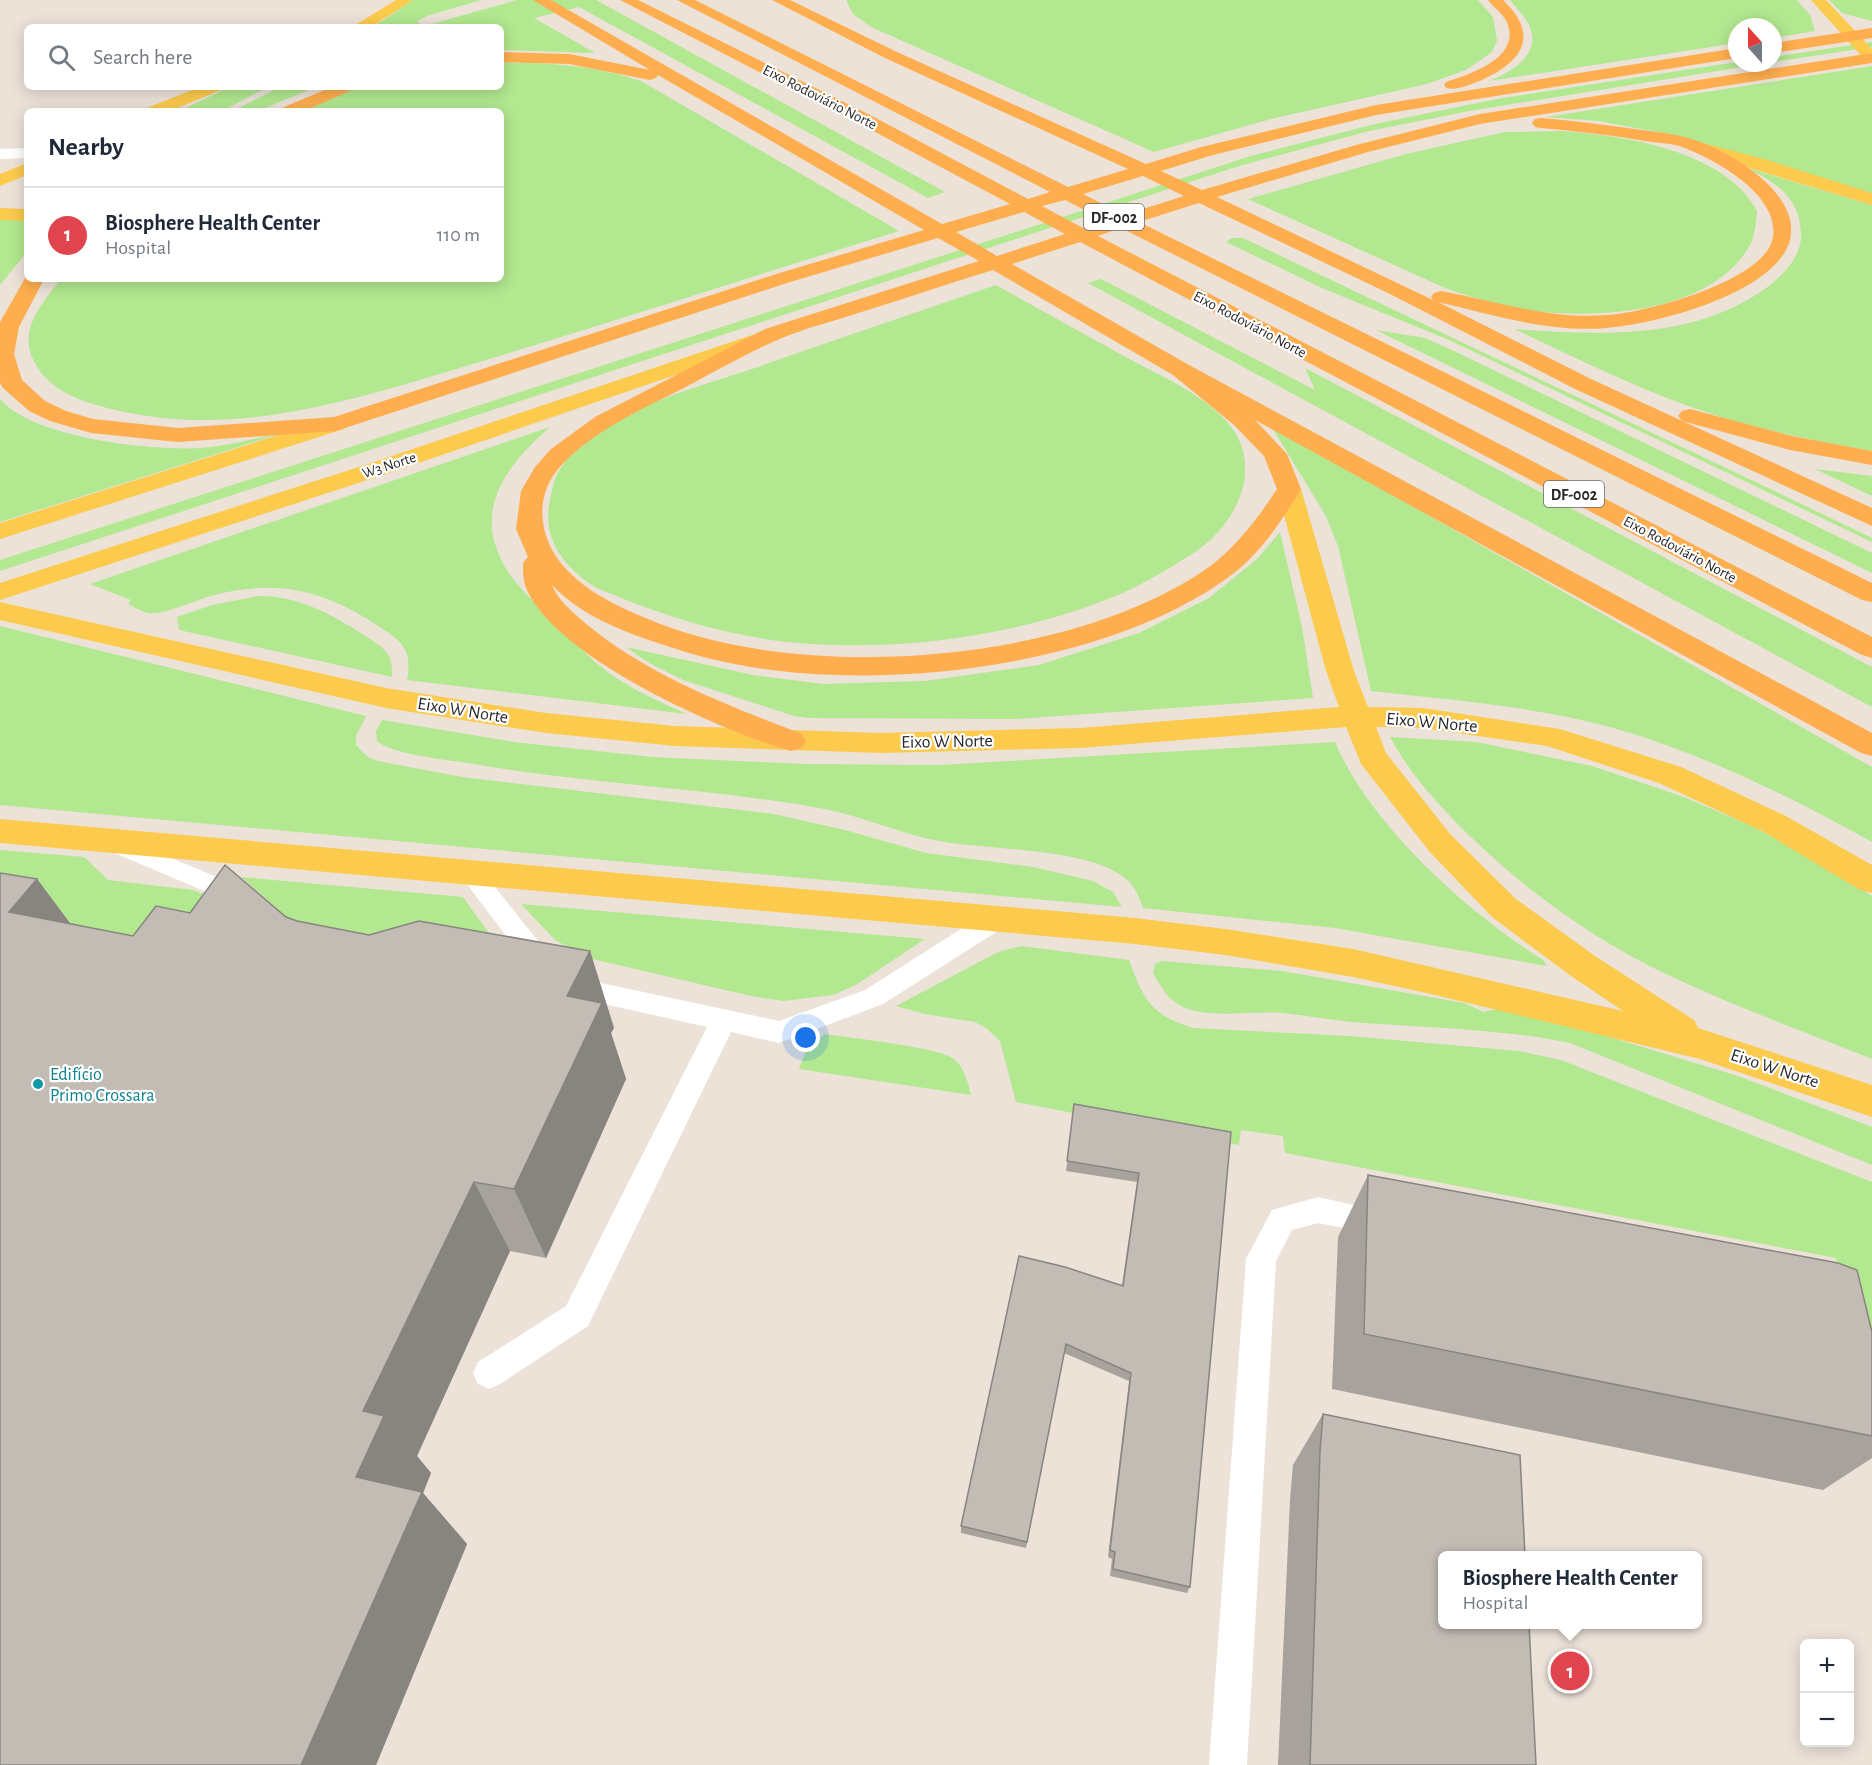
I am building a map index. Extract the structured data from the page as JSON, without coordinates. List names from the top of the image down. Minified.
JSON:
{"streets":{"highway":["Eixo Rodoviário Norte","DF-002"],"main road":["W3 Norte","Eixo W Norte"]},"places":["Edifício Primo Crossara"],"north":"top","page":{"search":"Search here","heading":"Nearby","list":[{"mark":"1","name":"Biosphere Health Center","note":"Hospital","value":"110 m"}],"popup":["Biosphere Health Center","Hospital"],"map_buttons":["+","−"],"pins":"1"}}
